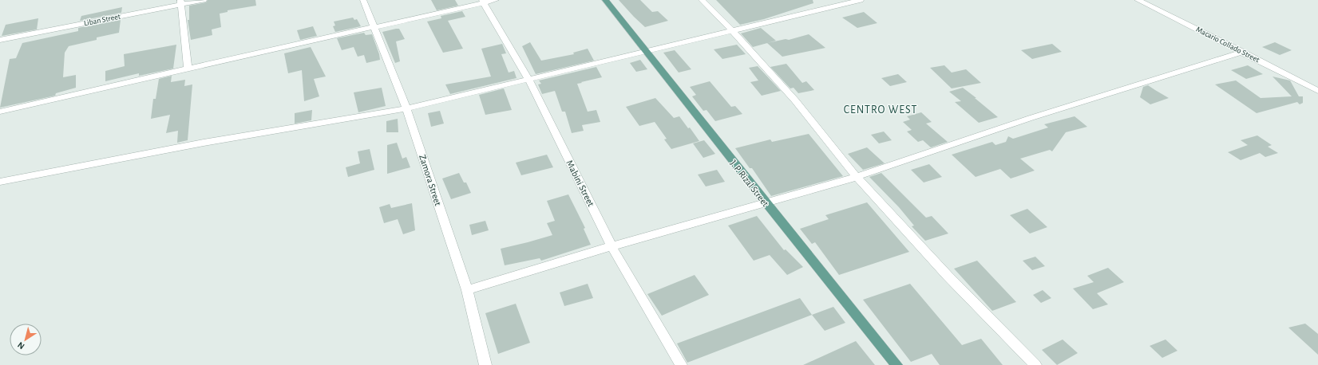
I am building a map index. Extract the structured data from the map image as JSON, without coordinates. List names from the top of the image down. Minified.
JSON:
{"streets":{"main road":["J. P. Rizal Street"],"street":["Liban Street","Macario Collado Street","Zamora Street","Mabini Street"]},"districts":["CENTRO WEST"],"north":"bottom left"}
